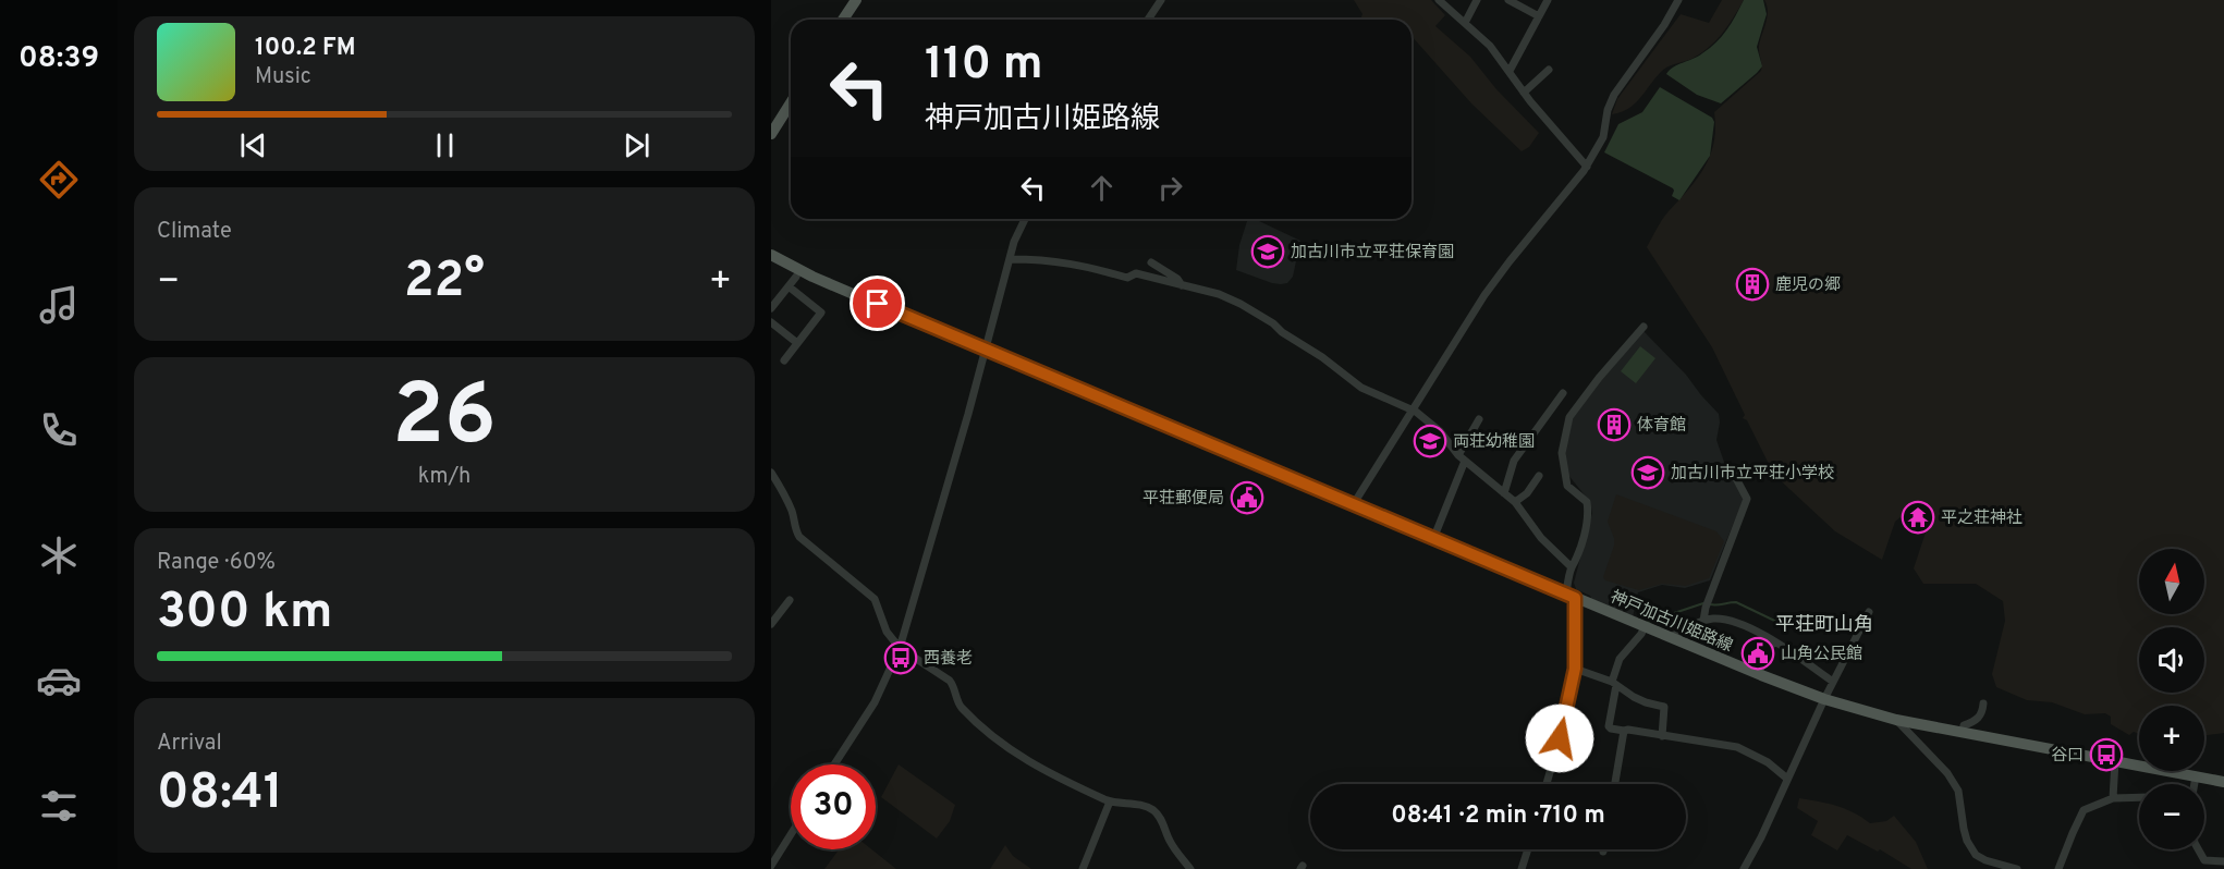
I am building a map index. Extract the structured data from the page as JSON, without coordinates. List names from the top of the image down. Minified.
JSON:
{"streets":{"main road":["神戸加古川姫路線"]},"districts":["平荘町山角"],"places":{"school or university":["加古川市立平荘保育園","両荘幼稚園","加古川市立平荘小学校"],"building":["鹿児の郷","体育館"],"public building":["平荘郵便局","山角公民館"],"temple":["平之荘神社"],"bus stop":["西養老","谷口"]},"north":"top","page":{"tabs":"08:39","turn":["110 m","神戸加古川姫路線"],"song":["100.2 FM","Music"],"tile":["Climate",["26","km/h"],["Range · 60%","300 km"],["Arrival","08:41"]],"heat":["−","22°","+"],"map_buttons":["+","−"],"limit":"30","trip":"08:41 · 2 min · 710 m"}}
